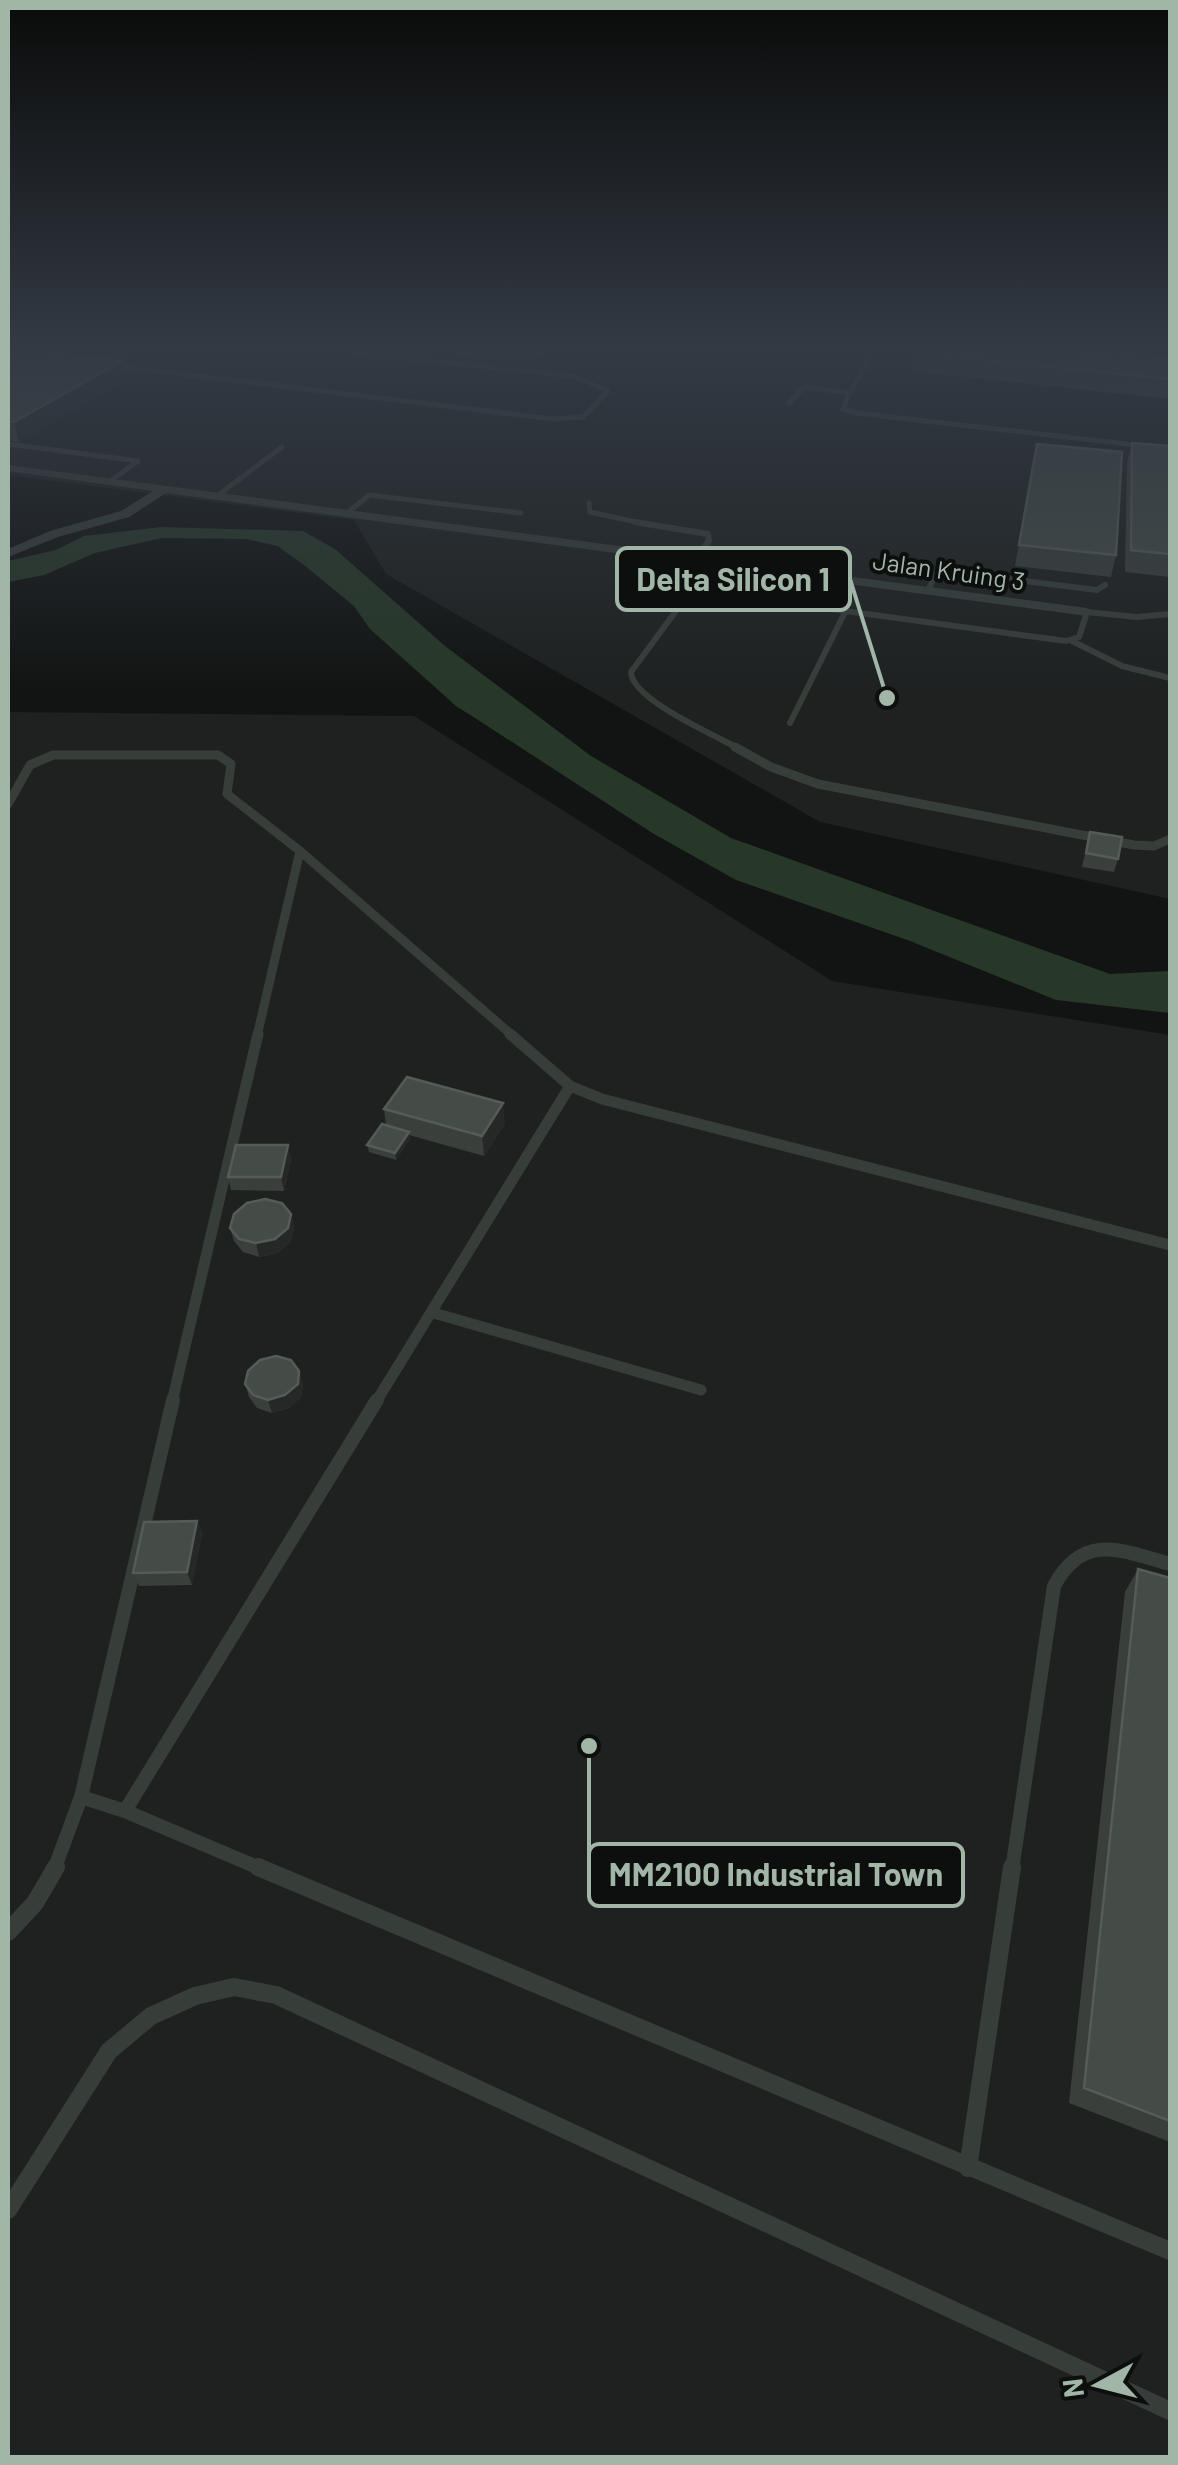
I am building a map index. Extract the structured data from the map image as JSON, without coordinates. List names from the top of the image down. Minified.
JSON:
{"streets":{"street":["Jalan Kruing 3"]},"places":["Delta Silicon 1","MM2100 Industrial Town"],"north":"left"}
